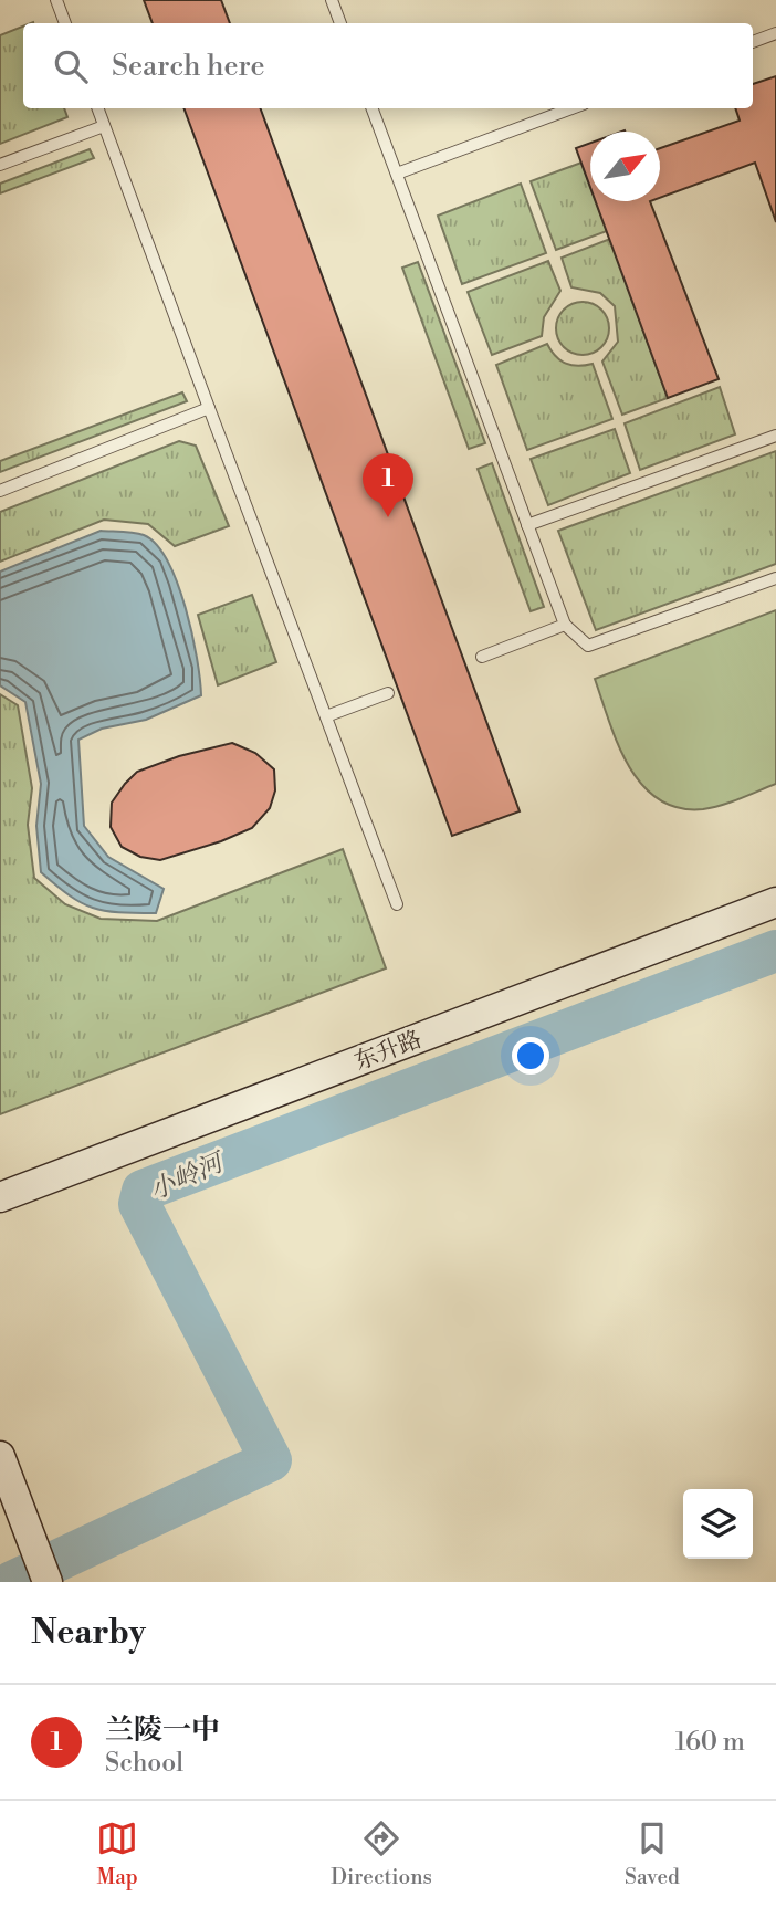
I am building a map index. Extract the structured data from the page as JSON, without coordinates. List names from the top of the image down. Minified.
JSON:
{"streets":{"street":["东升路"]},"water":["小岭河"],"north":"top right","page":{"search":"Search here","pins":"1","heading":"Nearby","list":[{"mark":"1","name":"兰陵一中","note":"School","value":"160 m"}],"nav":["Map","Directions","Saved"]}}
